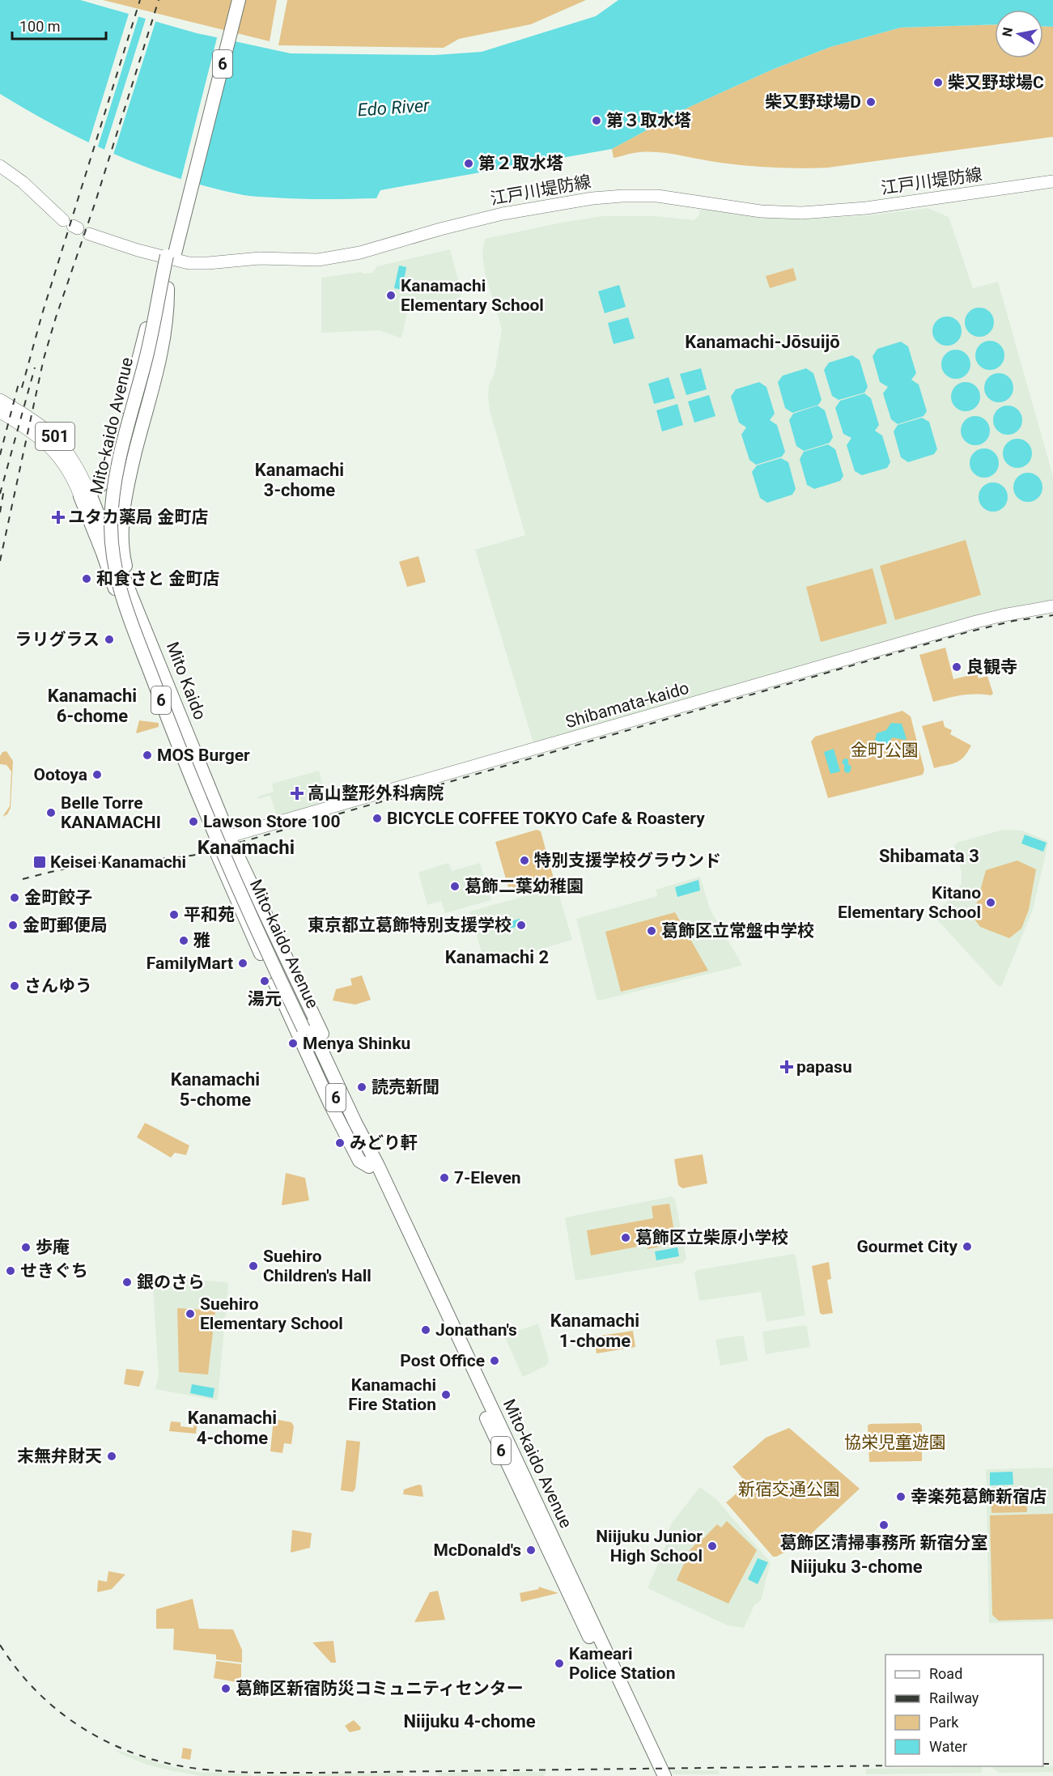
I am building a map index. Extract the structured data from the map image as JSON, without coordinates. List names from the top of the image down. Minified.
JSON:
{"streets":{"highway":["6","Mito-kaido Avenue","Mito Kaido"],"main road":["501","Shibamata-kaido"]},"crossings":[["6","Mito-kaido Avenue"],["6","501"],["6","Shibamata-kaido"],["Mito-kaido Avenue","Mito Kaido"],["Mito-kaido Avenue","Shibamata-kaido"],["Mito Kaido","Shibamata-kaido"]],"districts":["Kanamachi-Jōsuijō","Kanamachi 3-chome","Kanamachi 6-chome","Kanamachi","Shibamata 3","Kanamachi 2","Kanamachi 5-chome","Kanamachi 1-chome","Kanamachi 4-chome","Niijuku 3-chome","Niijuku 4-chome"],"water":["Edo River"],"parks":["金町公園","協栄児童遊園","新宿交通公園"],"places":{"other":["柴又野球場C","柴又野球場D","第３取水塔","第２取水塔","Kanamachi Elementary School","和食さと 金町店","ラリグラス","良観寺","MOS Burger","Ootoya","Belle Torre KANAMACHI","BICYCLE COFFEE TOKYO Cafe & Roastery","Lawson Store 100","特別支援学校グラウンド","葛飾二葉幼稚園","金町餃子","Kitano Elementary School","平和苑","金町郵便局","東京都立葛飾特別支援学校","葛飾区立常盤中学校","雅","FamilyMart","湯元","さんゆう","Menya Shinku","読売新聞","みどり軒","7-Eleven","葛飾区立柴原小学校","Gourmet City","歩庵","Suehiro Children's Hall","せきぐち","銀のさら","Suehiro Elementary School","Jonathan's","Post Office","Kanamachi Fire Station","末無弁財天","幸楽苑葛飾新宿店","葛飾区清掃事務所 新宿分室","Niijuku Junior High School","McDonald's","Kameari Police Station","葛飾区新宿防災コミュニティセンター"],"health":["ユタカ薬局 金町店","高山整形外科病院","papasu"],"transit":["Keisei Kanamachi"]},"legend":["Road","Railway","Park","Water"],"scale_bar":"100 m","north":"left"}
